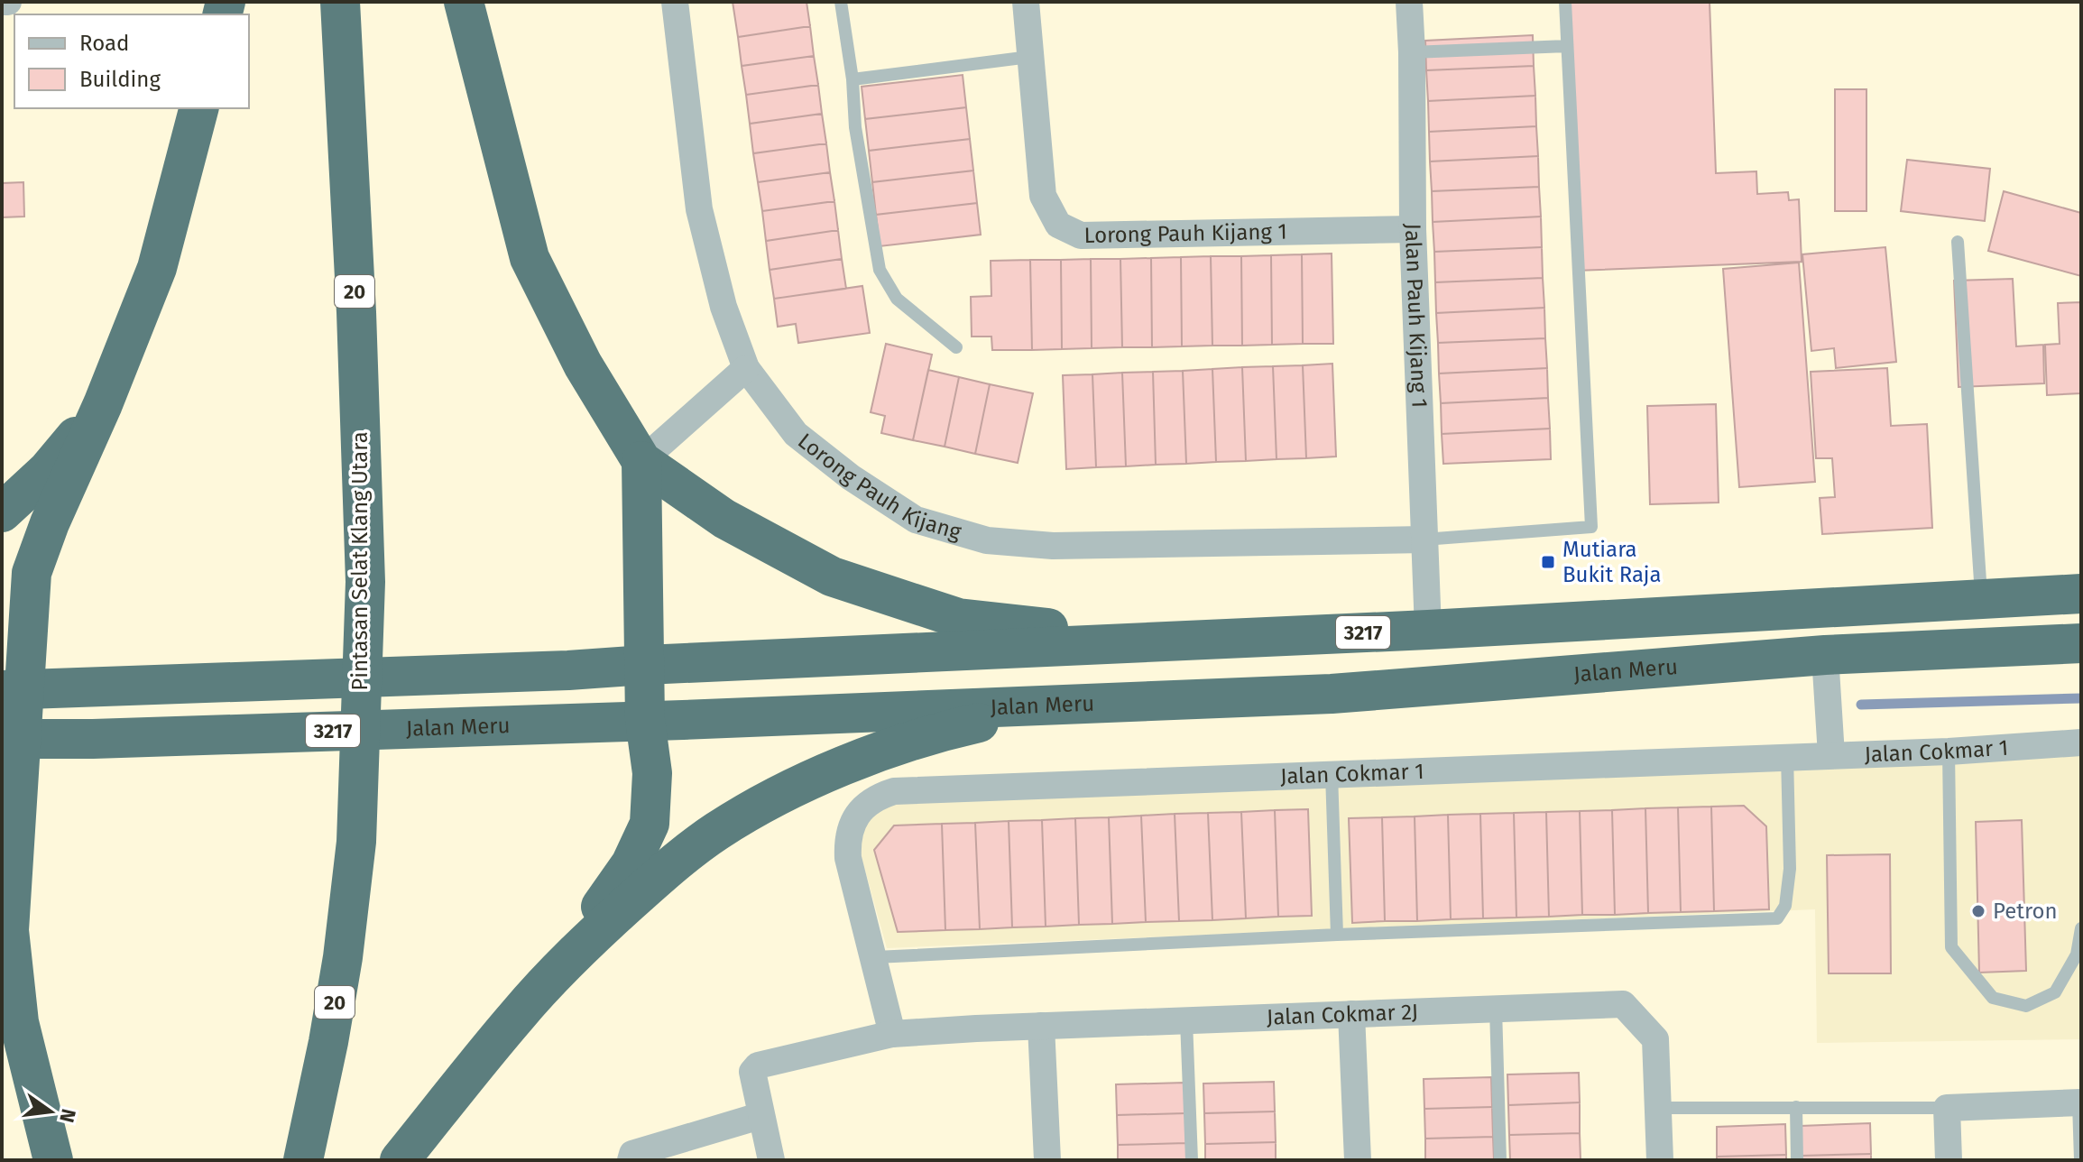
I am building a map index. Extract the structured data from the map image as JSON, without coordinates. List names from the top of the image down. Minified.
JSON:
{"streets":{"highway":["20","Pintasan Selat Klang Utara","3217","Jalan Meru"],"street":["Lorong Pauh Kijang 1","Jalan Pauh Kijang 1","Lorong Pauh Kijang","Jalan Cokmar 1","Jalan Cokmar 2J"]},"crossings":[["Lorong Pauh Kijang 1","Jalan Pauh Kijang 1"],["Jalan Pauh Kijang 1","Lorong Pauh Kijang"],["Jalan Pauh Kijang 1","3217"],["Jalan Cokmar 1","Jalan Cokmar 2J"]],"places":{"transit":["Mutiara Bukit Raja"],"other":["Petron"]},"legend":["Road","Building"],"north":"right"}
